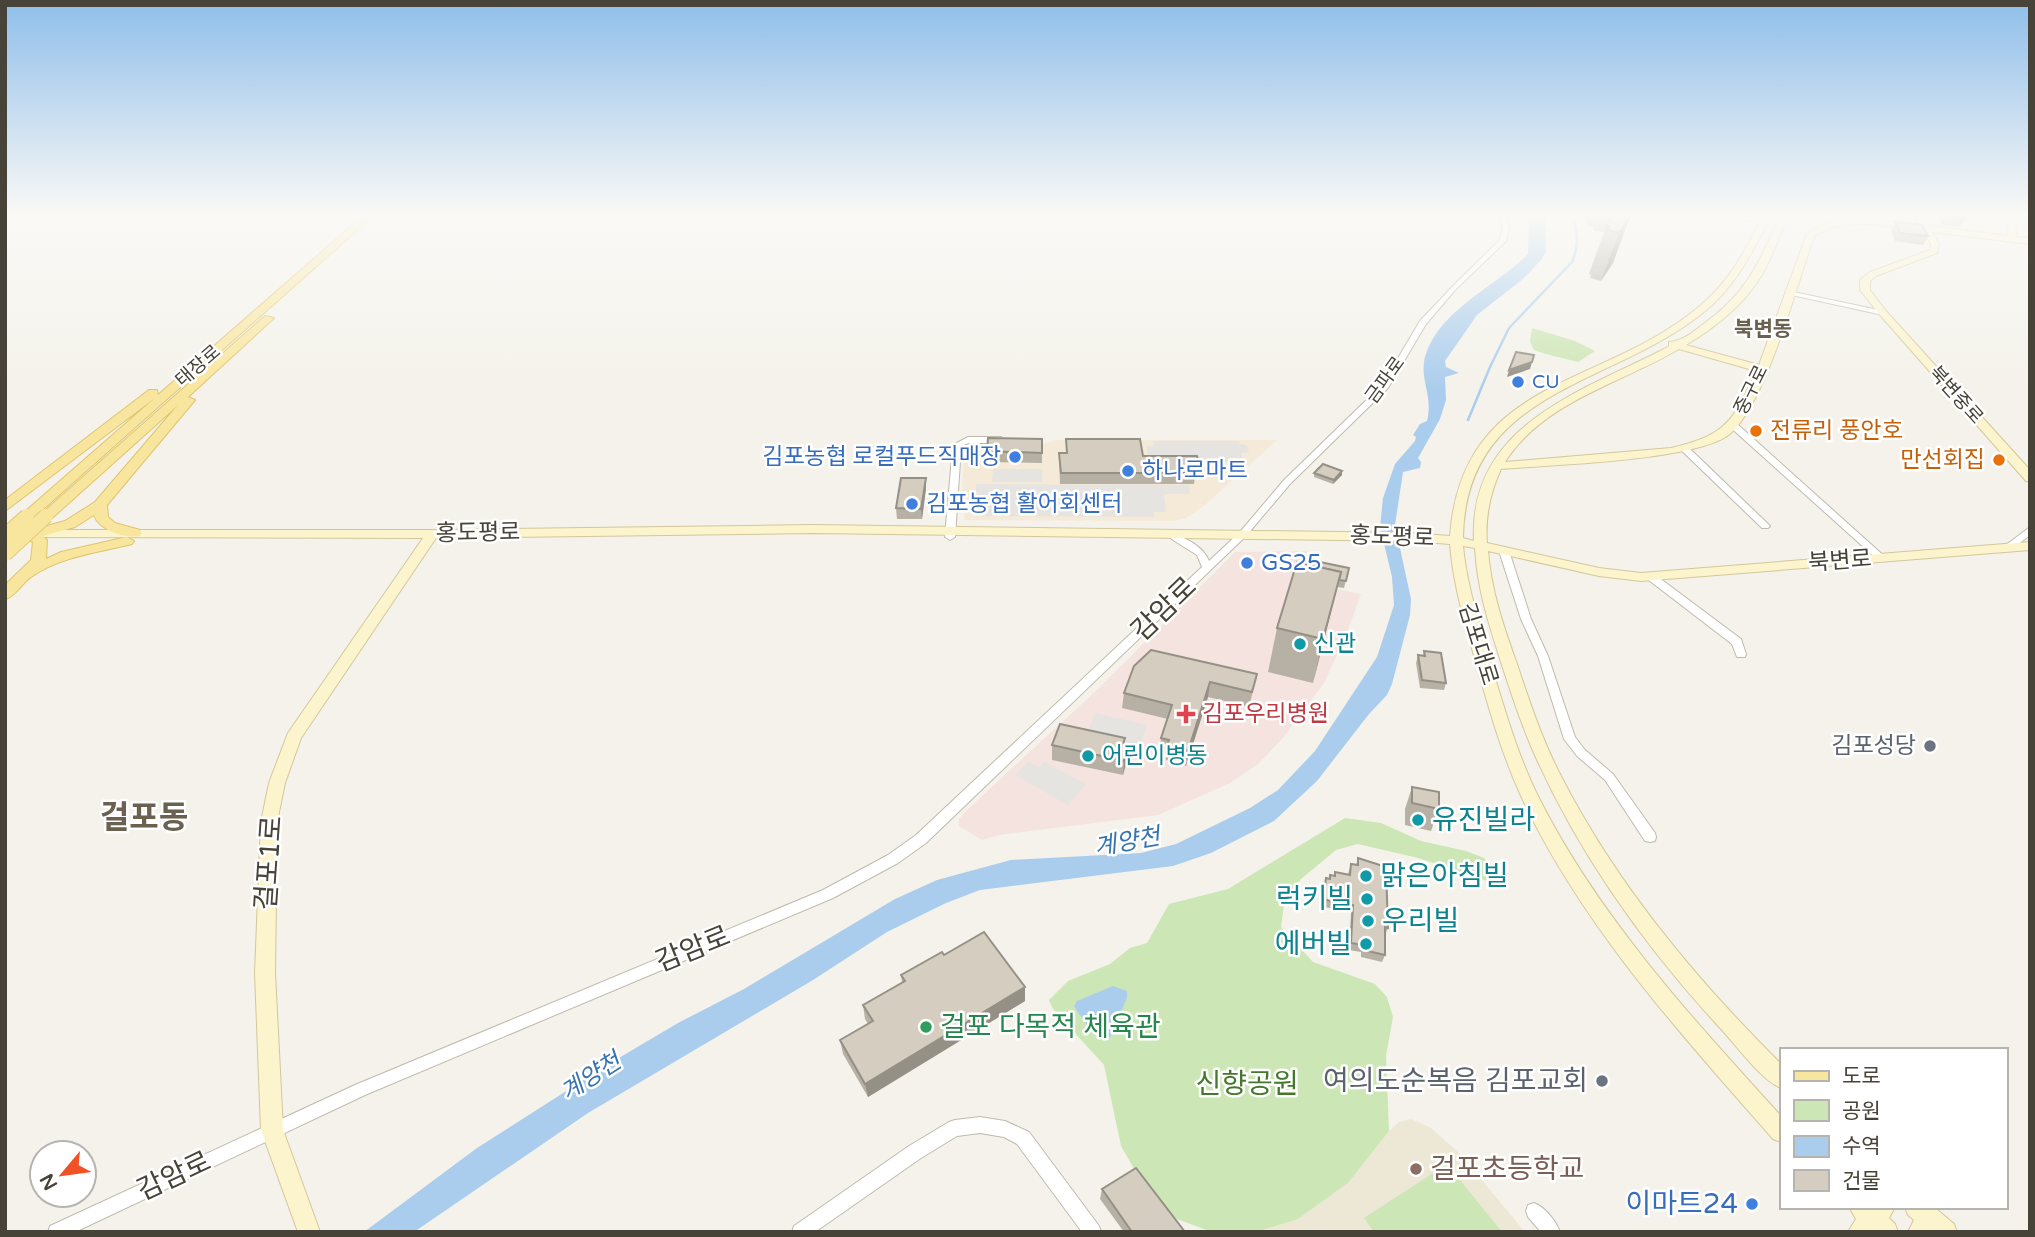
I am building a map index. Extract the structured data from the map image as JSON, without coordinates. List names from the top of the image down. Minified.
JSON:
{"streets":{"main road":["태장로"],"street":["금파로","중구로","북변중로","홍도평로","북변로","감암로","김포대로","걸포1로"]},"crossings":[["금파로","홍도평로"],["금파로","감암로"],["중구로","김포대로"],["홍도평로","북변로"],["홍도평로","감암로"],["홍도평로","김포대로"],["홍도평로","걸포1로"],["북변로","김포대로"],["감암로","걸포1로"]],"districts":["북변동","걸포동"],"water":["계양천"],"parks":["신향공원"],"places":{"other":["CU","전류리 풍안호","김포농협 로컬푸드직매장","만선회집","하나로마트","김포농협 활어회센터","GS25","신관","김포성당","어린이병동","유진빌라","맑은아침빌","럭키빌","우리빌","에버빌","걸포 다목적 체육관","여의도순복음 김포교회","걸포초등학교","이마트24"],"health":["김포우리병원"]},"legend":["도로","공원","수역","건물"],"north":"bottom left"}
